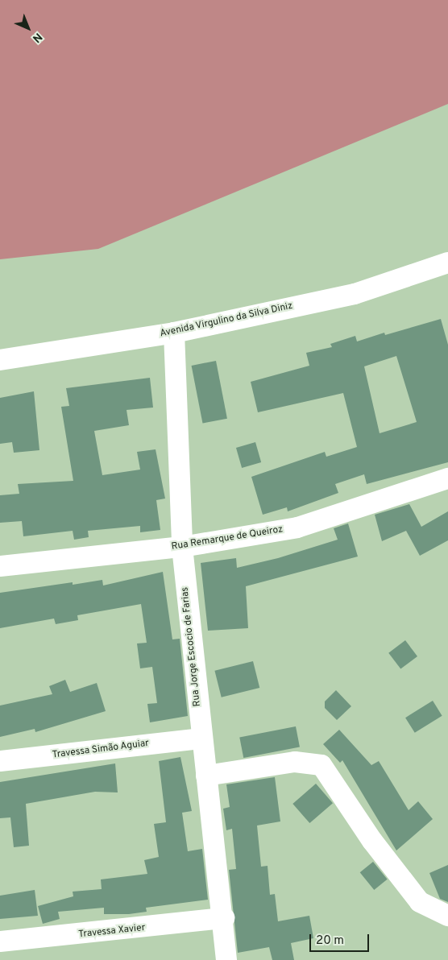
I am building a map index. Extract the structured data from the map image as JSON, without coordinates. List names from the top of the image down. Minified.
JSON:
{"streets":{"street":["Avenida Virgulino da Silva Diniz","Rua Remarque de Queiroz","Rua Jorge Escocio de Farias","Travessa Simão Aguiar","Travessa Xavier"]},"crossings":[["Avenida Virgulino da Silva Diniz","Rua Jorge Escocio de Farias"],["Rua Remarque de Queiroz","Rua Jorge Escocio de Farias"],["Rua Jorge Escocio de Farias","Travessa Simão Aguiar"],["Rua Jorge Escocio de Farias","Travessa Xavier"]],"scale_bar":"20 m","north":"bottom right"}
